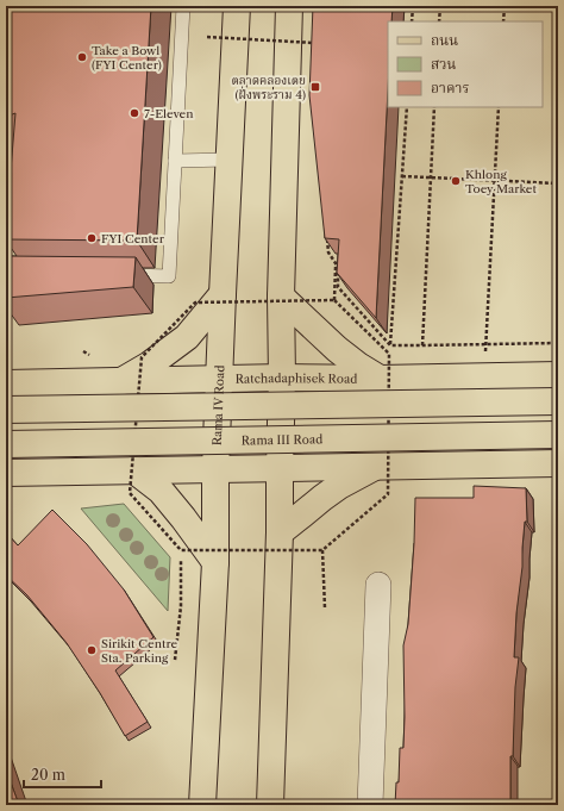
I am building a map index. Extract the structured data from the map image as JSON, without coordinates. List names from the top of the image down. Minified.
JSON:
{"streets":{"main road":["Ratchadaphisek Road","Rama IV Road","Rama III Road"]},"crossings":[["Ratchadaphisek Road","Rama IV Road"]],"places":{"other":["Take a Bowl (FYI Center)","7-Eleven","Khlong Toey Market","FYI Center","Sirikit Centre Sta. Parking"],"transit":["ตลาดคลองเตย (ฝั่งพระราม 4)"]},"legend":["ถนน","สวน","อาคาร"],"scale_bar":"20 m"}
